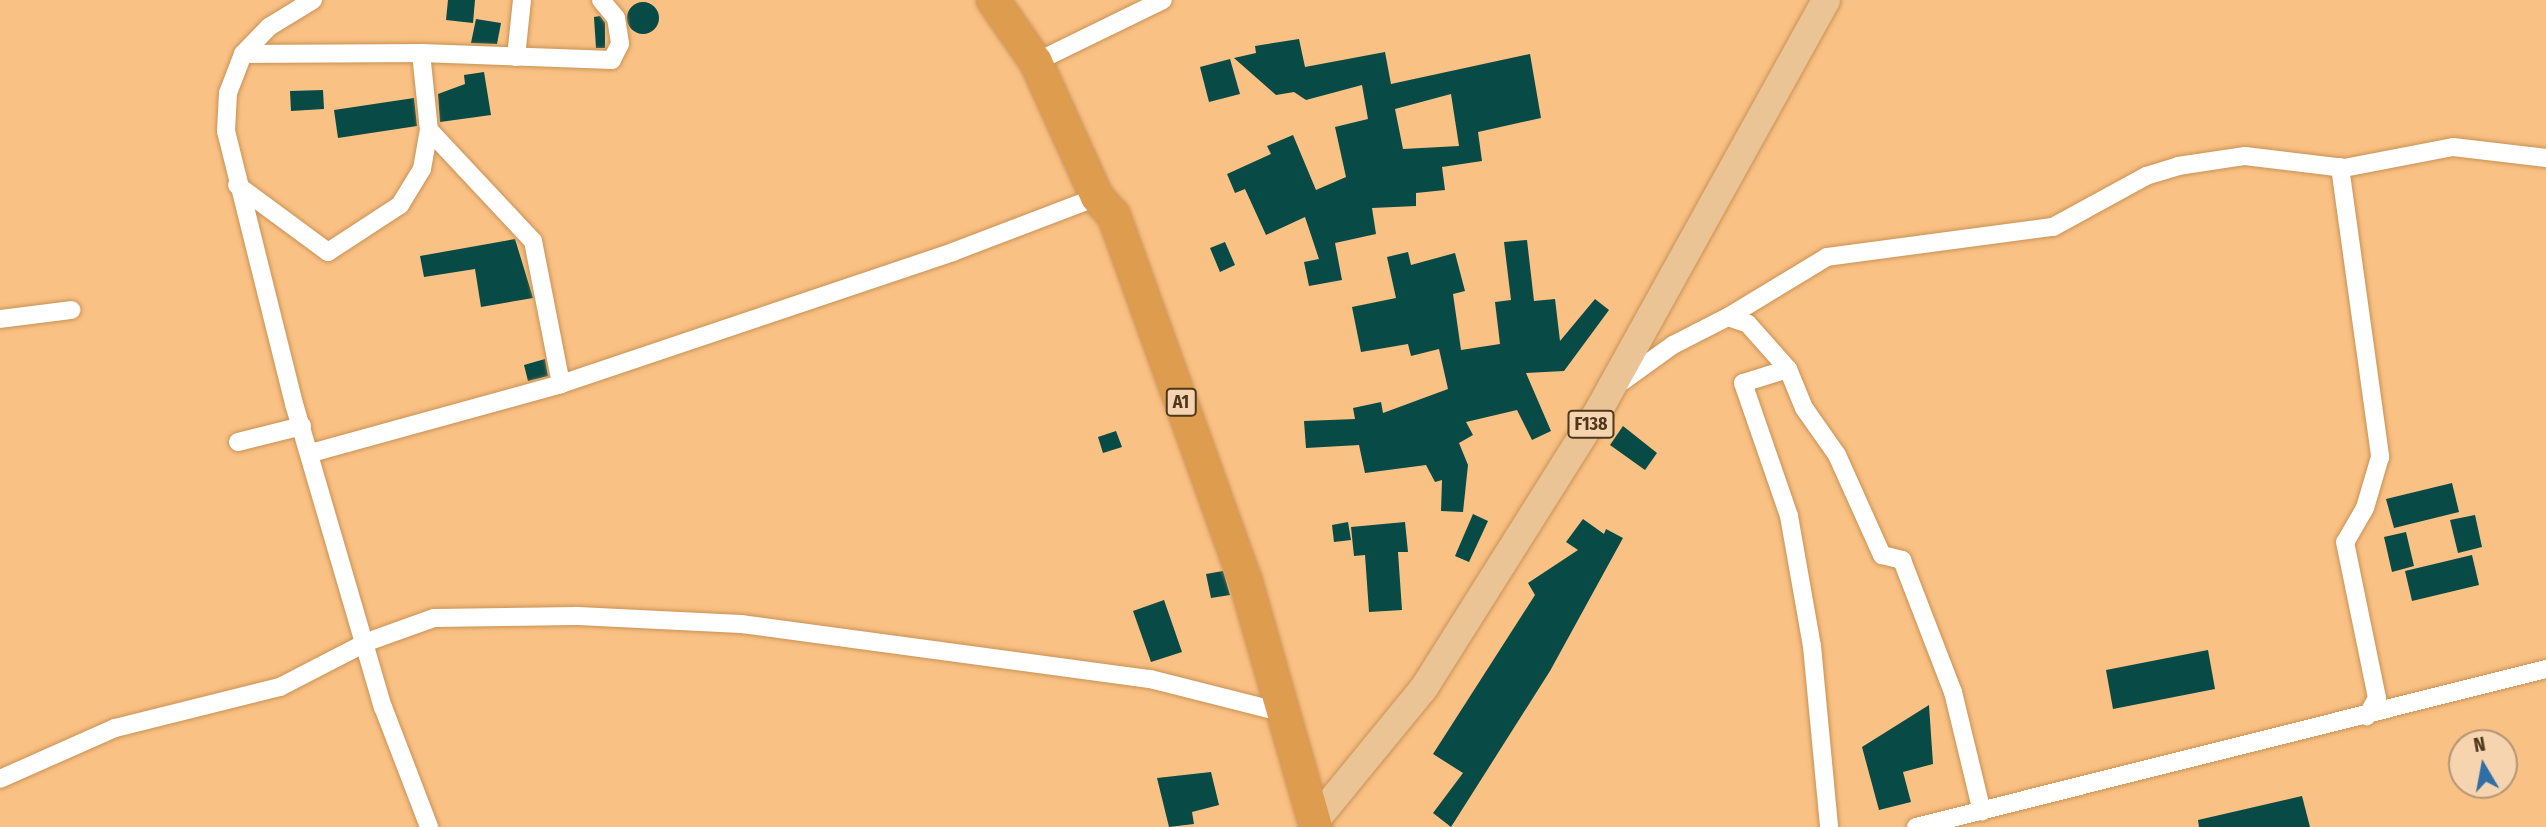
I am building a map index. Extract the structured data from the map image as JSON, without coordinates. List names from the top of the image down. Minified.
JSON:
{"streets":{"highway":["A1"],"main road":["F138"]},"crossings":[["A1","F138"]],"north":"top"}
